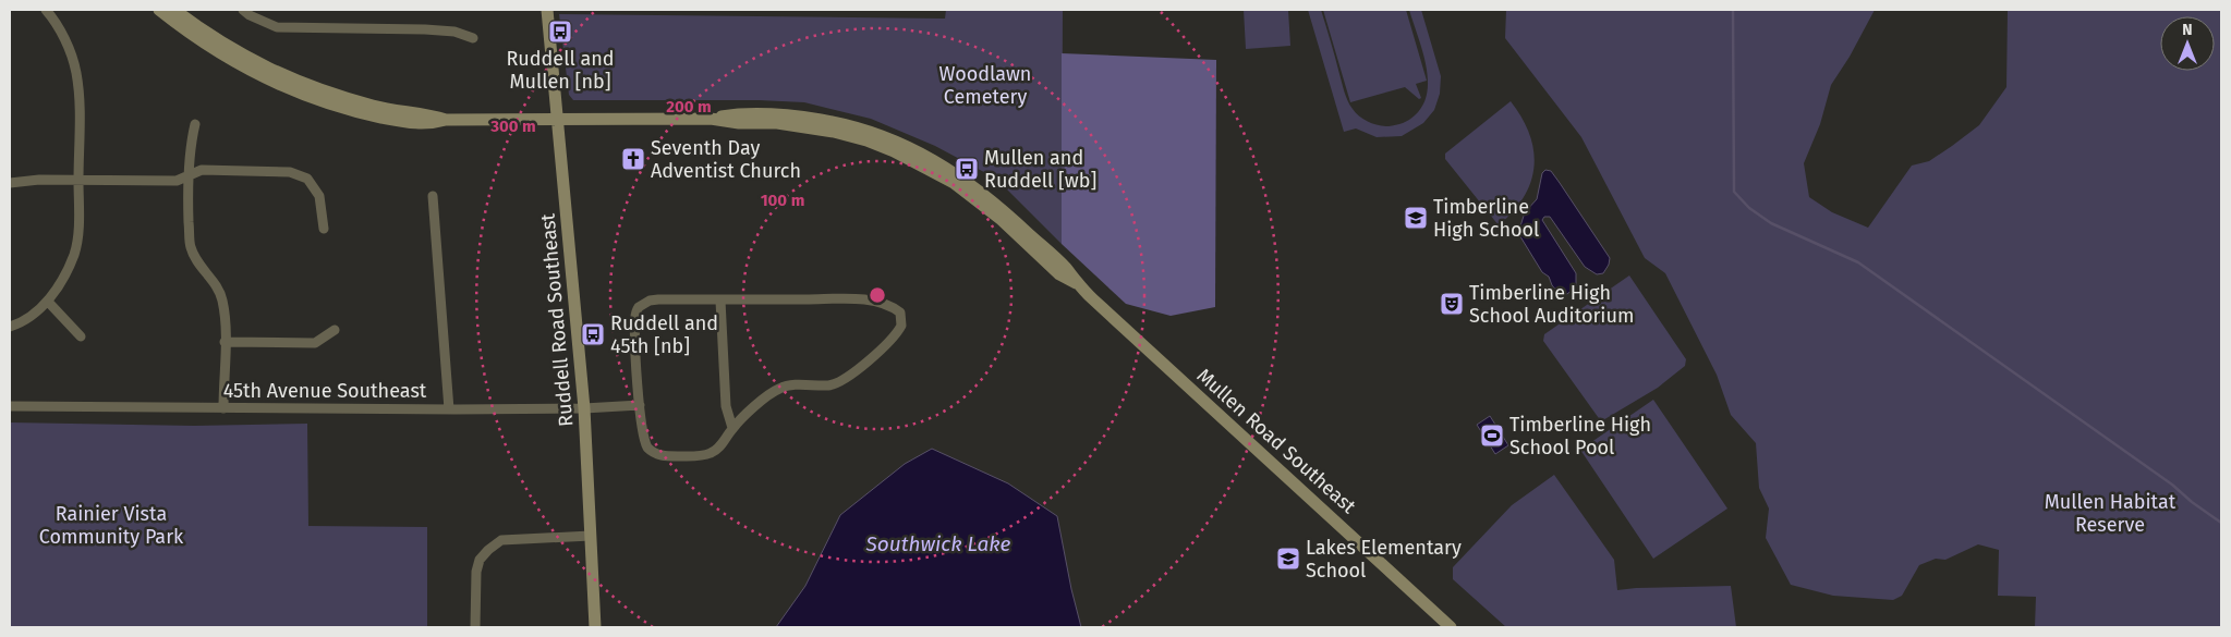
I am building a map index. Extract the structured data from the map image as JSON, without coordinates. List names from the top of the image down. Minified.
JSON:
{"streets":{"street":["Ruddell Road Southeast","45th Avenue Southeast","Mullen Road Southeast"]},"crossings":[["Ruddell Road Southeast","45th Avenue Southeast"],["Ruddell Road Southeast","Mullen Road Southeast"]],"water":["Southwick Lake"],"parks":["Woodlawn Cemetery","Mullen Habitat Reserve","Rainier Vista Community Park"],"places":{"bus stop":["Ruddell and Mullen [nb]","Mullen and Ruddell [wb]","Ruddell and 45th [nb]"],"church":["Seventh Day Adventist Church"],"school or university":["Timberline High School","Lakes Elementary School"],"theatre":["Timberline High School Auditorium"],"sports":["Timberline High School Pool"]},"north":"top","rings":["200 m","300 m","100 m"]}
